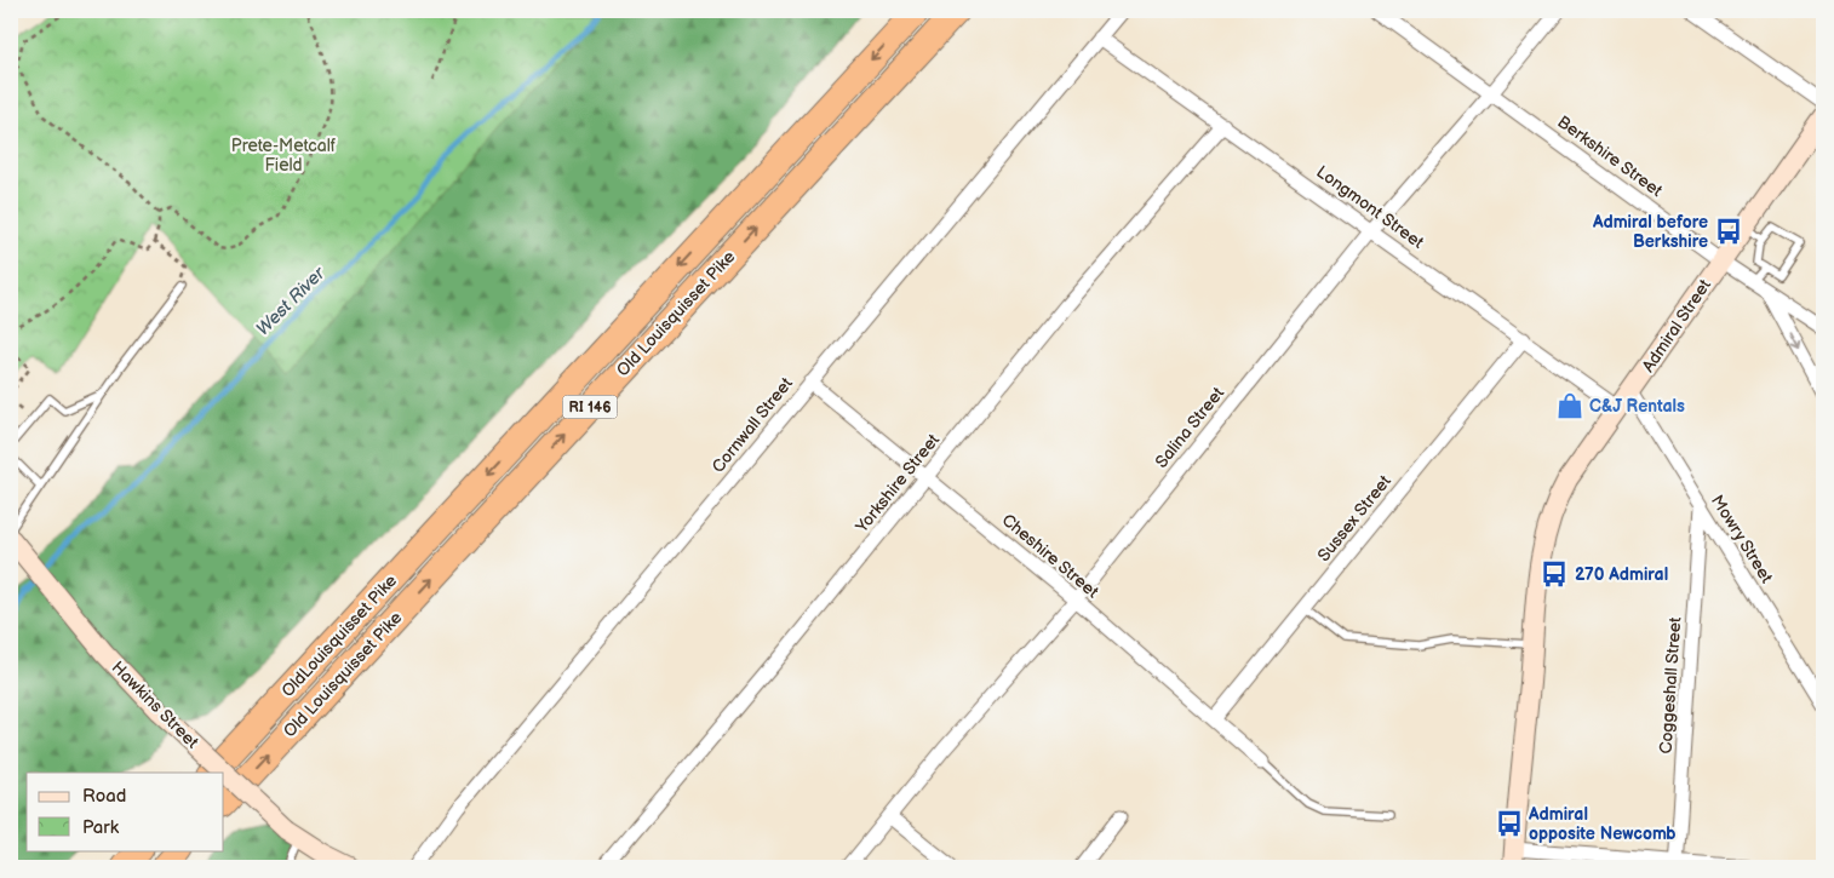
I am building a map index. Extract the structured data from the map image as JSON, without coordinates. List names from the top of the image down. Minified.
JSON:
{"streets":{"highway":["Old Louisquisset Pike","RI 146","OldLouisquisset Pike"],"main road":["Admiral Street","Hawkins Street"],"street":["Berkshire Street","Longmont Street","Cornwall Street","Salina Street","Yorkshire Street","Sussex Street","Mowry Street","Cheshire Street","Coggeshall Street"]},"crossings":[["Berkshire Street","Admiral Street"],["Berkshire Street","Salina Street"],["Longmont Street","Admiral Street"],["Longmont Street","Cornwall Street"],["Longmont Street","Salina Street"],["Longmont Street","Yorkshire Street"],["Longmont Street","Sussex Street"],["Longmont Street","Mowry Street"],["Old Louisquisset Pike","OldLouisquisset Pike"],["Admiral Street","Mowry Street"],["Cornwall Street","Cheshire Street"],["Salina Street","Cheshire Street"],["Yorkshire Street","Cheshire Street"],["Sussex Street","Cheshire Street"],["Mowry Street","Coggeshall Street"]],"water":["West River"],"parks":["Prete-Metcalf Field"],"places":{"bus stop":["Admiral before Berkshire","270 Admiral","Admiral opposite Newcomb"],"shop":["C&J Rentals"]},"legend":["Road","Park"]}
